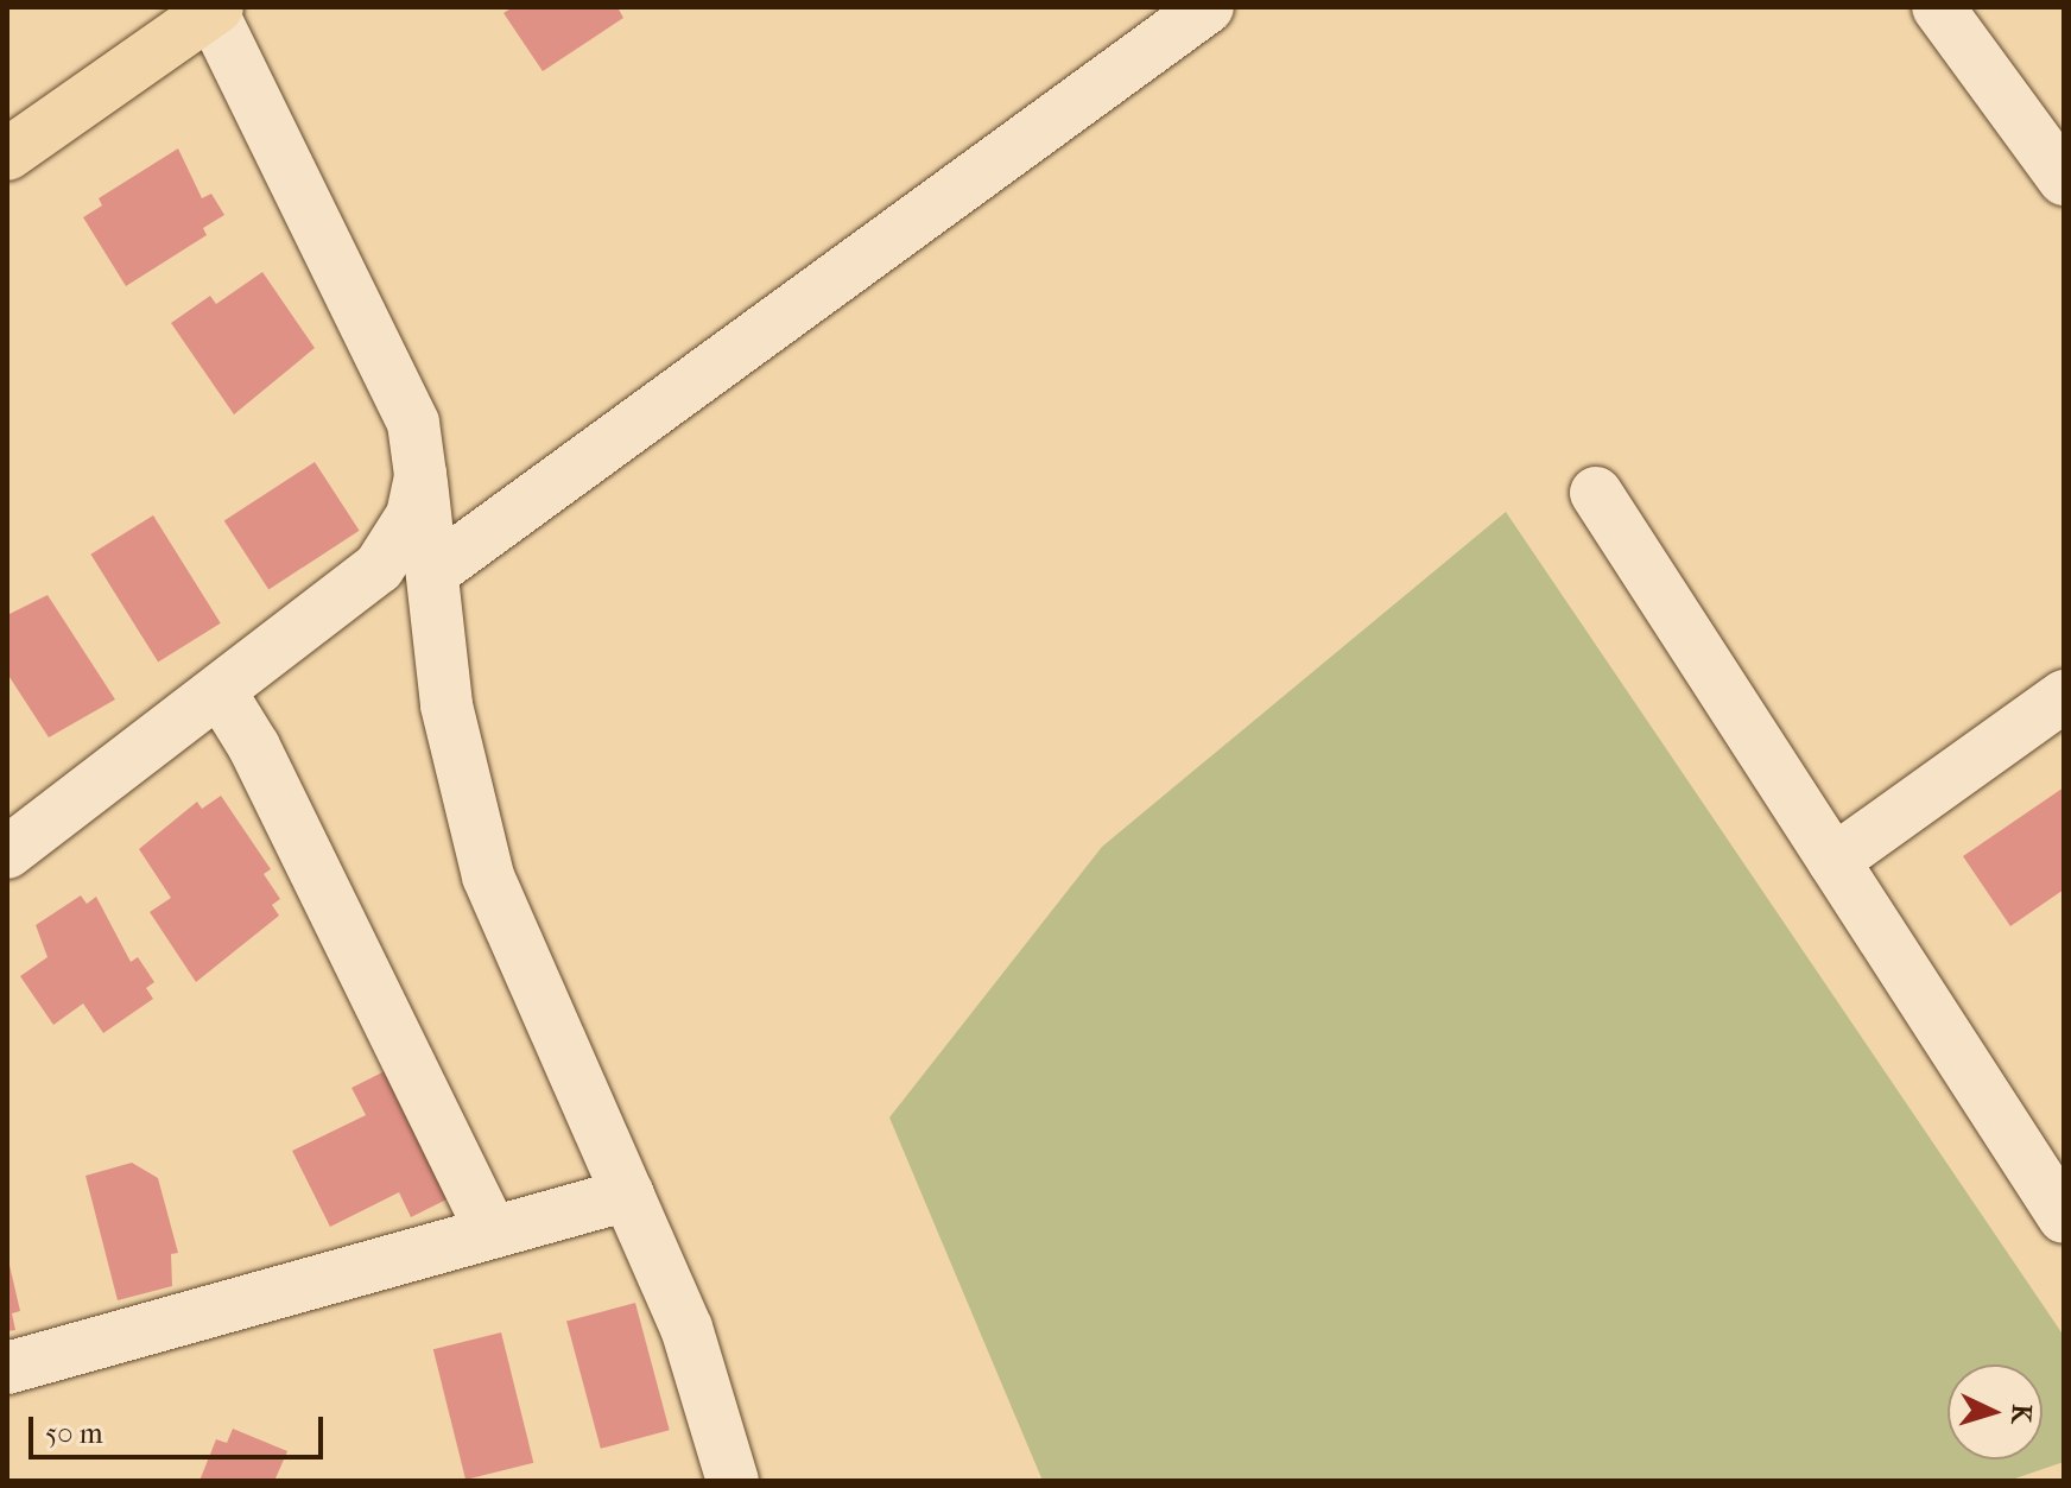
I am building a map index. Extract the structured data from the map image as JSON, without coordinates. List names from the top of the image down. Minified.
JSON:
{"scale_bar":"50 m","north":"right"}
